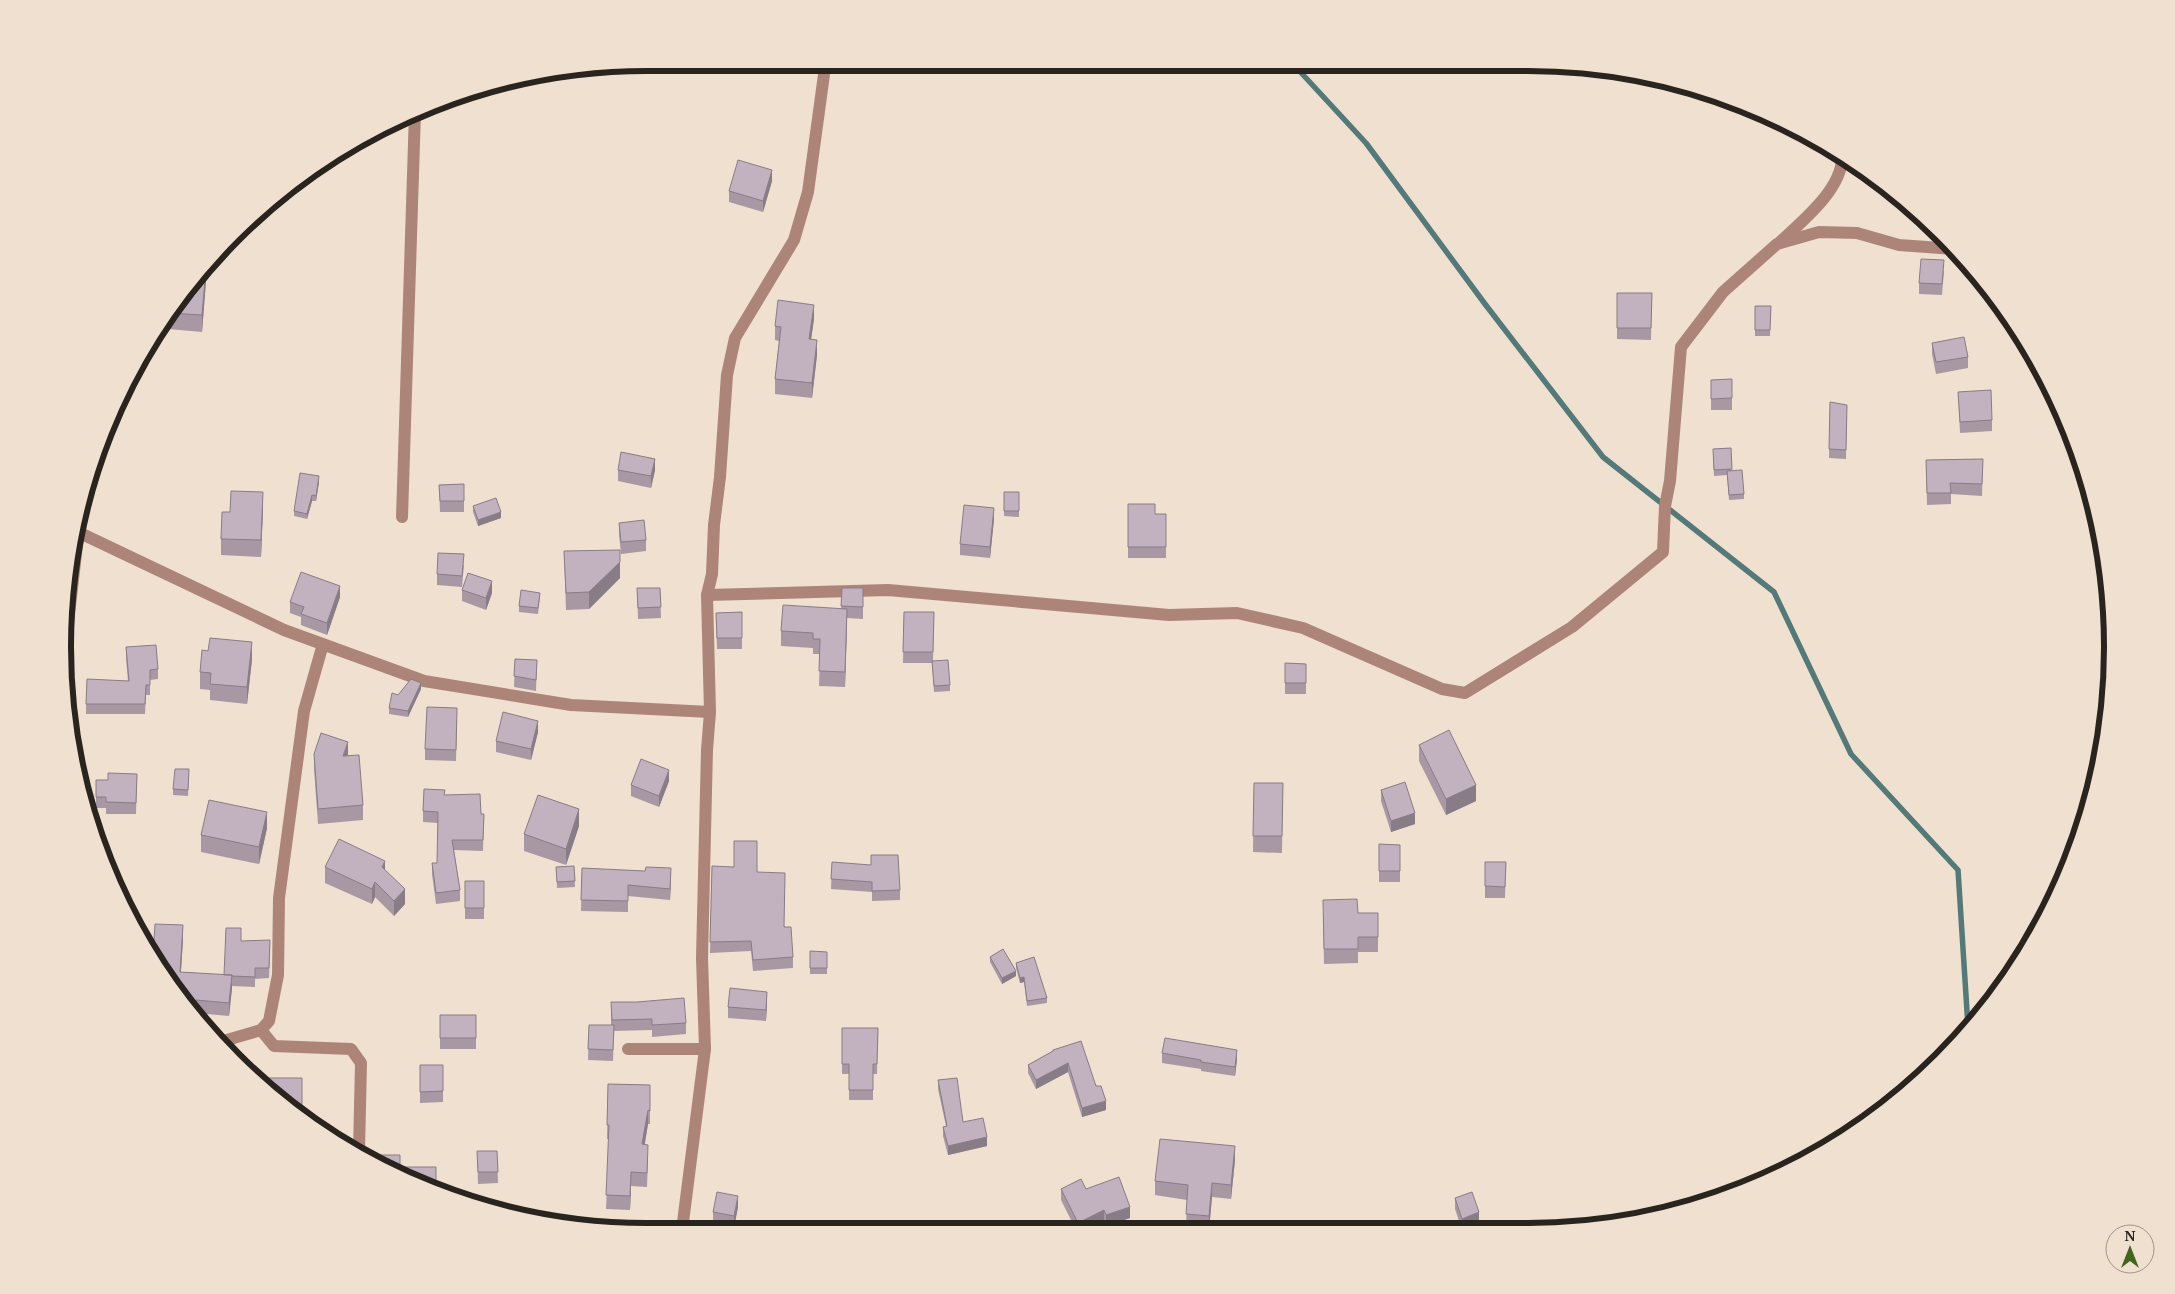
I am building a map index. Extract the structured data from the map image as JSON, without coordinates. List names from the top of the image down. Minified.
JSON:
{"north":"top"}
